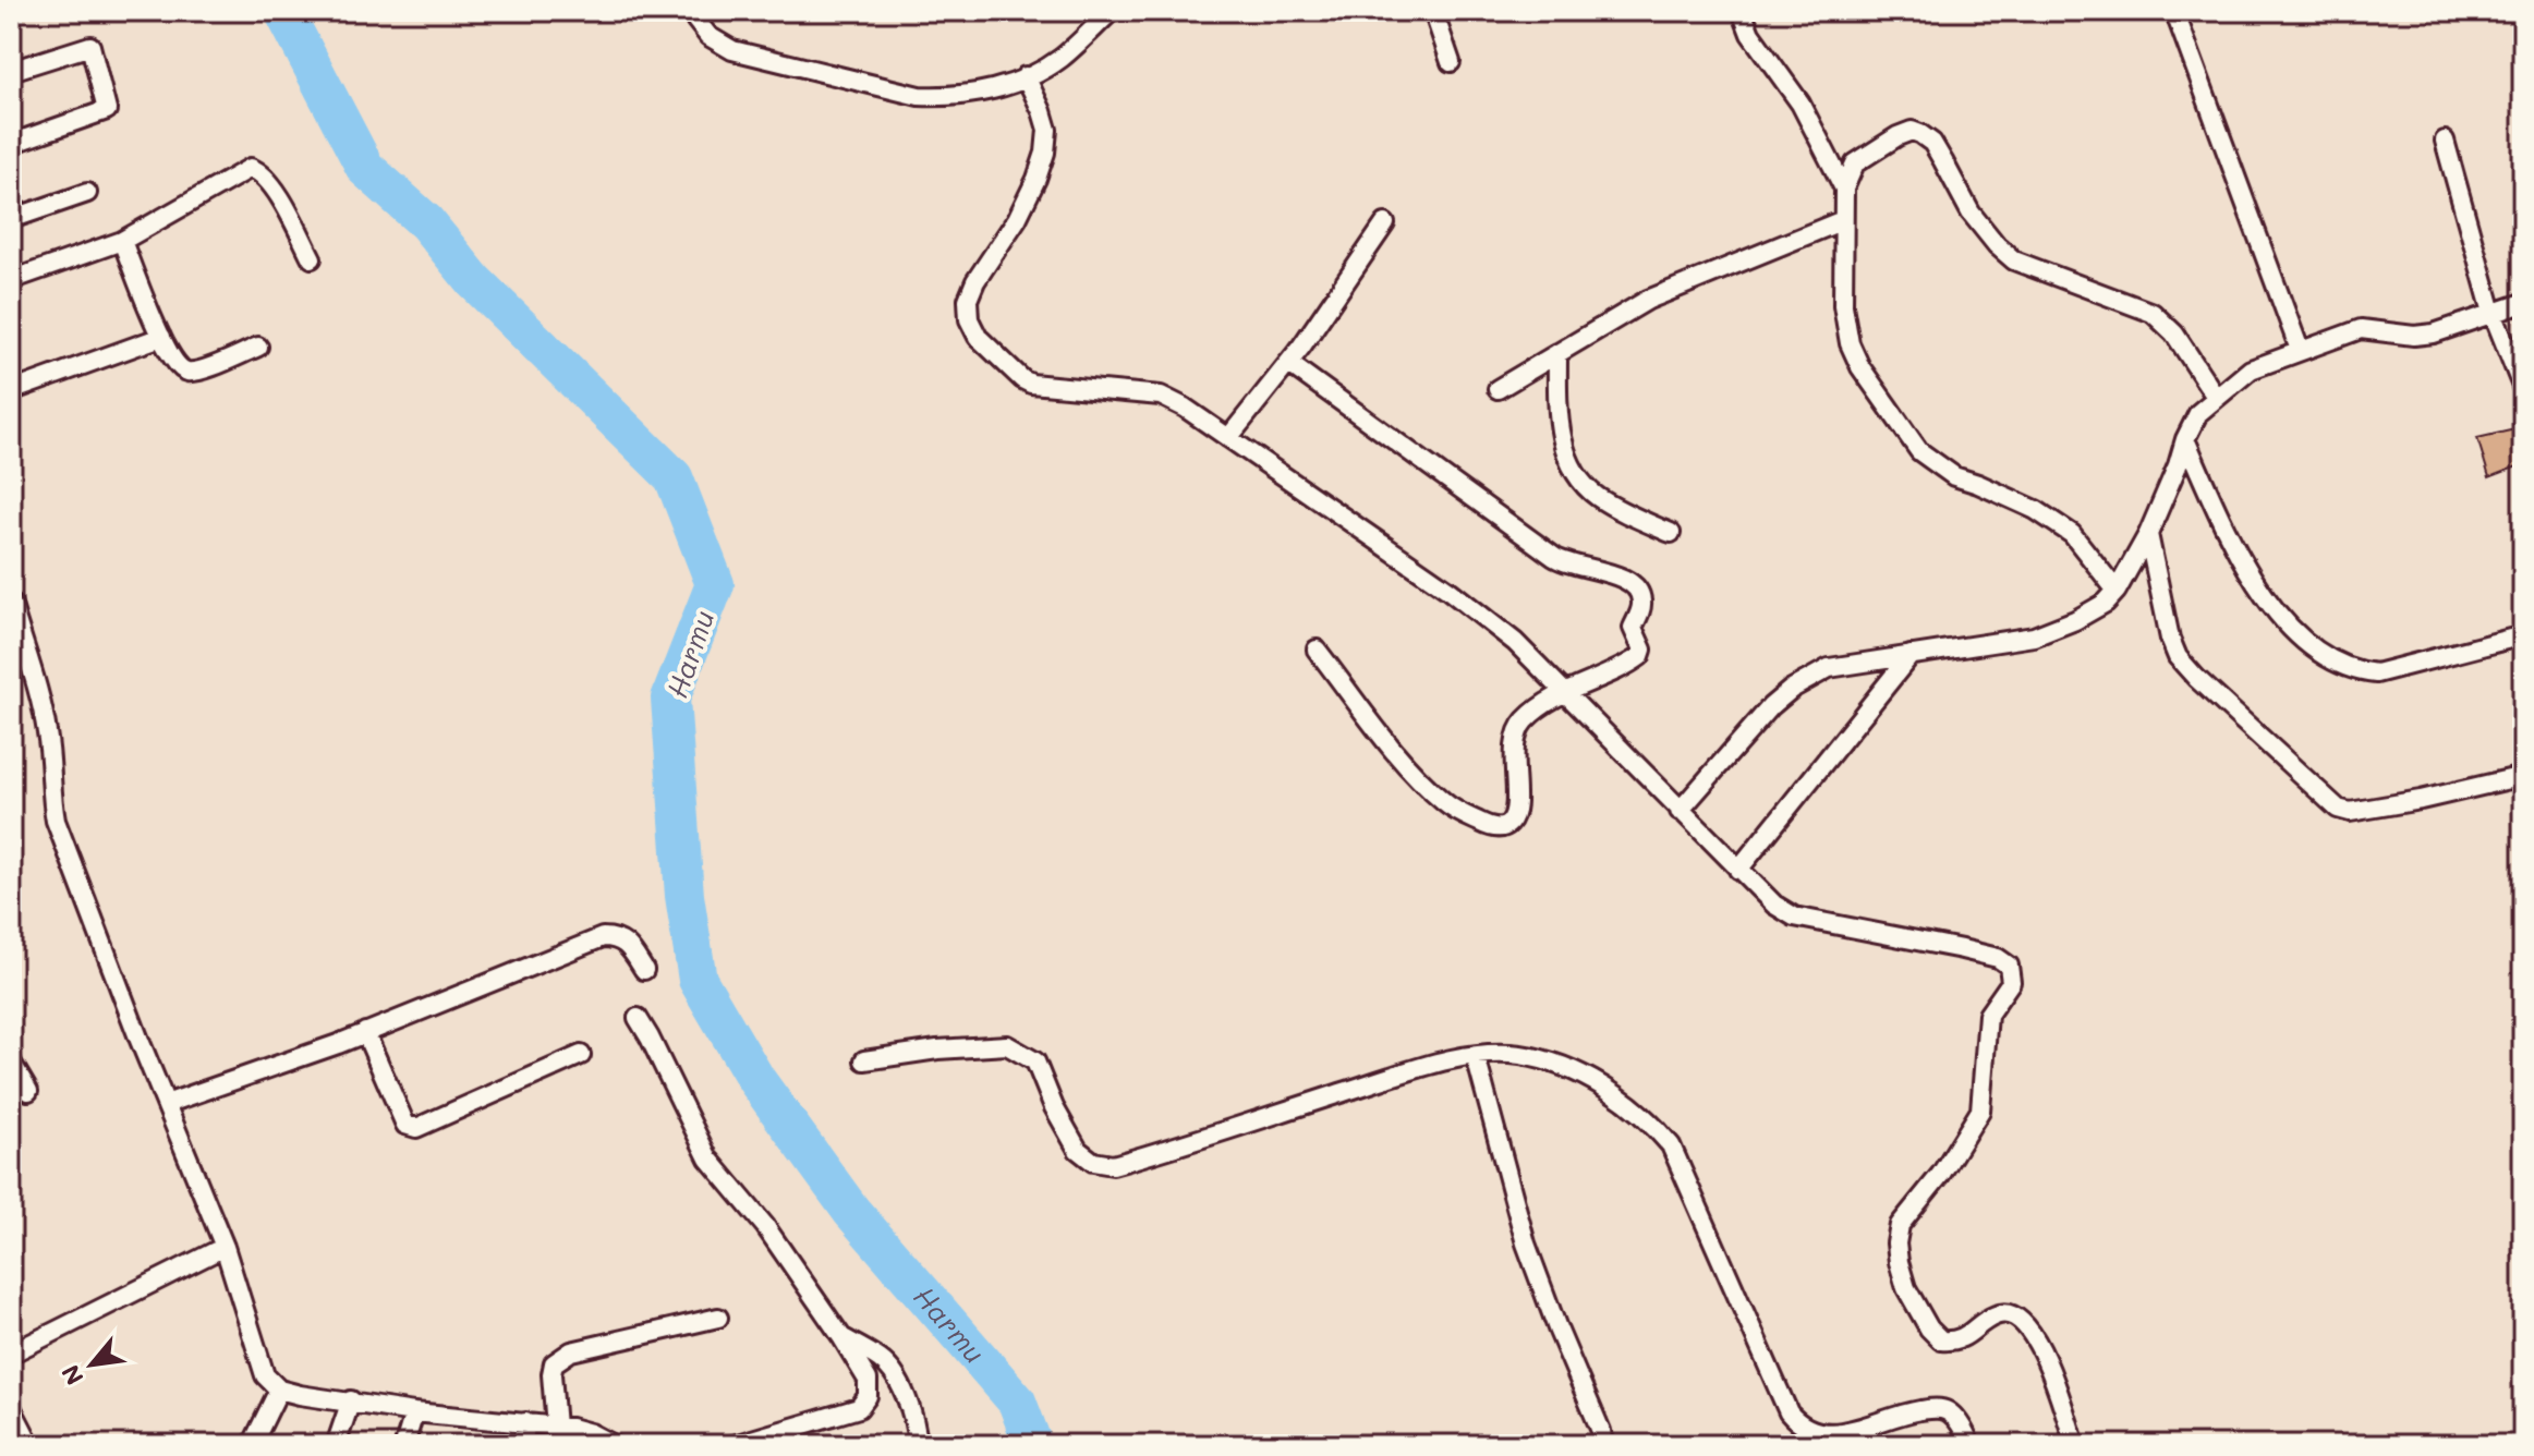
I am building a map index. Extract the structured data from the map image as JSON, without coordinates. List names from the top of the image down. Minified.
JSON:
{"water":["Harmu"],"north":"bottom left"}
